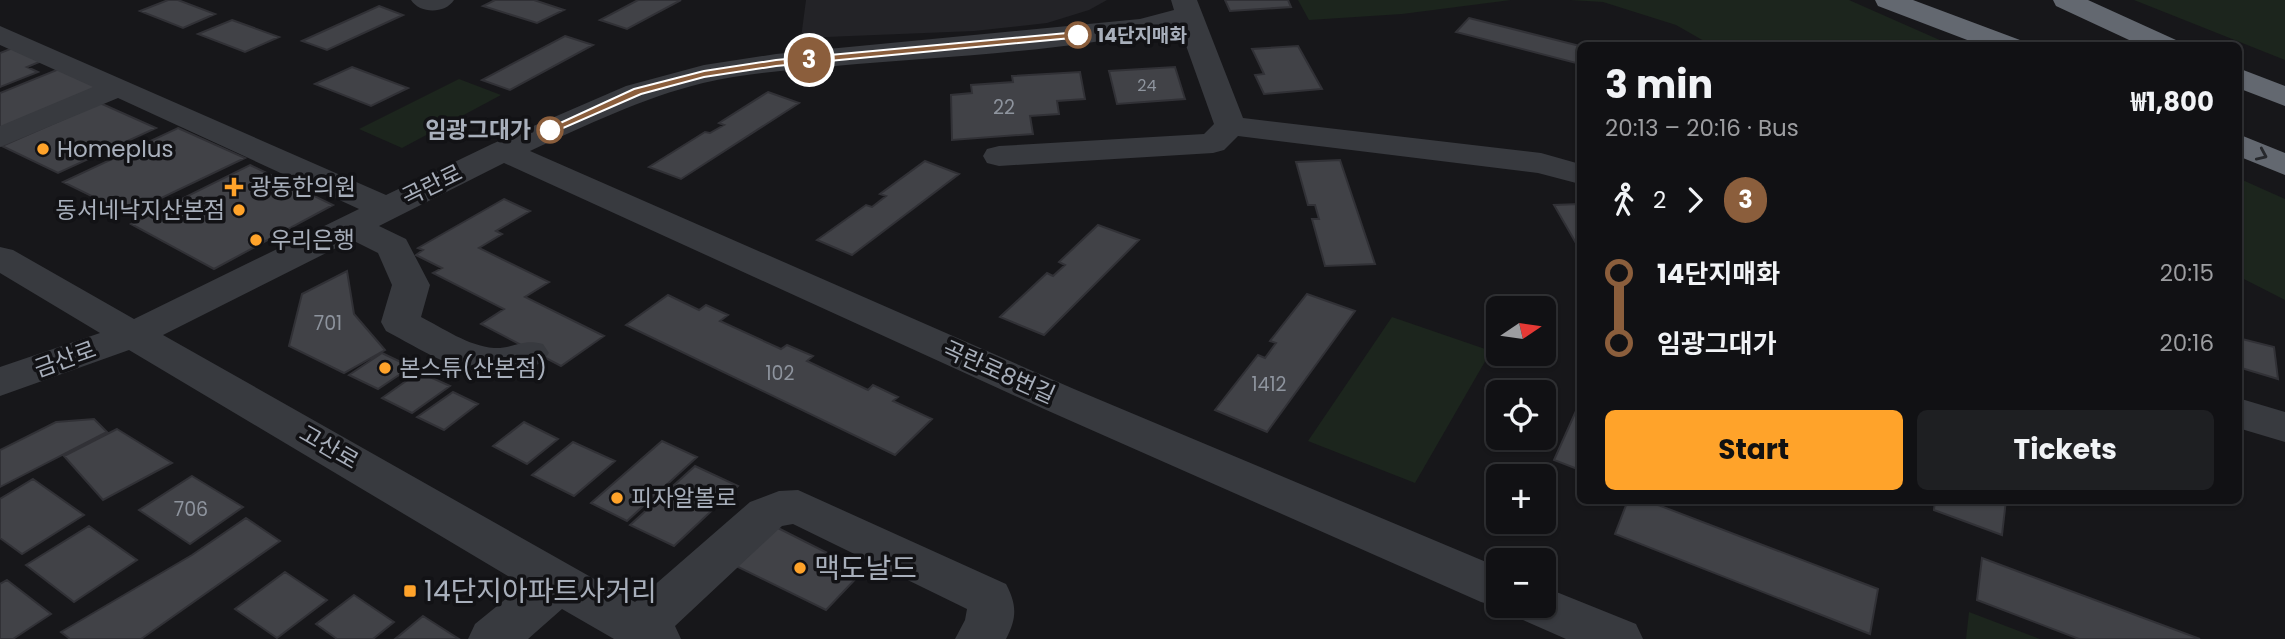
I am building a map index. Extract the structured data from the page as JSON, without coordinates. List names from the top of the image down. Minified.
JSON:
{"streets":{"street":["곡란로","금산로","곡란로8번길","고산로"]},"crossings":[["곡란로","금산로"],["곡란로","곡란로8번길"],["곡란로","고산로"],["금산로","고산로"]],"places":{"other":["14단지매화","임광그대가","Homeplus","동서네낙지산본점","우리은행","본스튜(산본점)","피자알볼로","맥도날드"],"health":["광동한의원"],"transit":["14단지아파트사거리"]},"lines":["bus line 3"],"house_numbers":["24","22","701","102","1412","706"],"north":"right","page":{"on_map":"3","heading":["3 min","20:13 – 20:16 · Bus","₩1,800"],"legs":["2","3"],"list":[{"name":"14단지매화","value":"20:15"},{"name":"임광그대가","value":"20:16"}],"map_buttons":["+","−"],"buttons":["Start","Tickets"]}}
